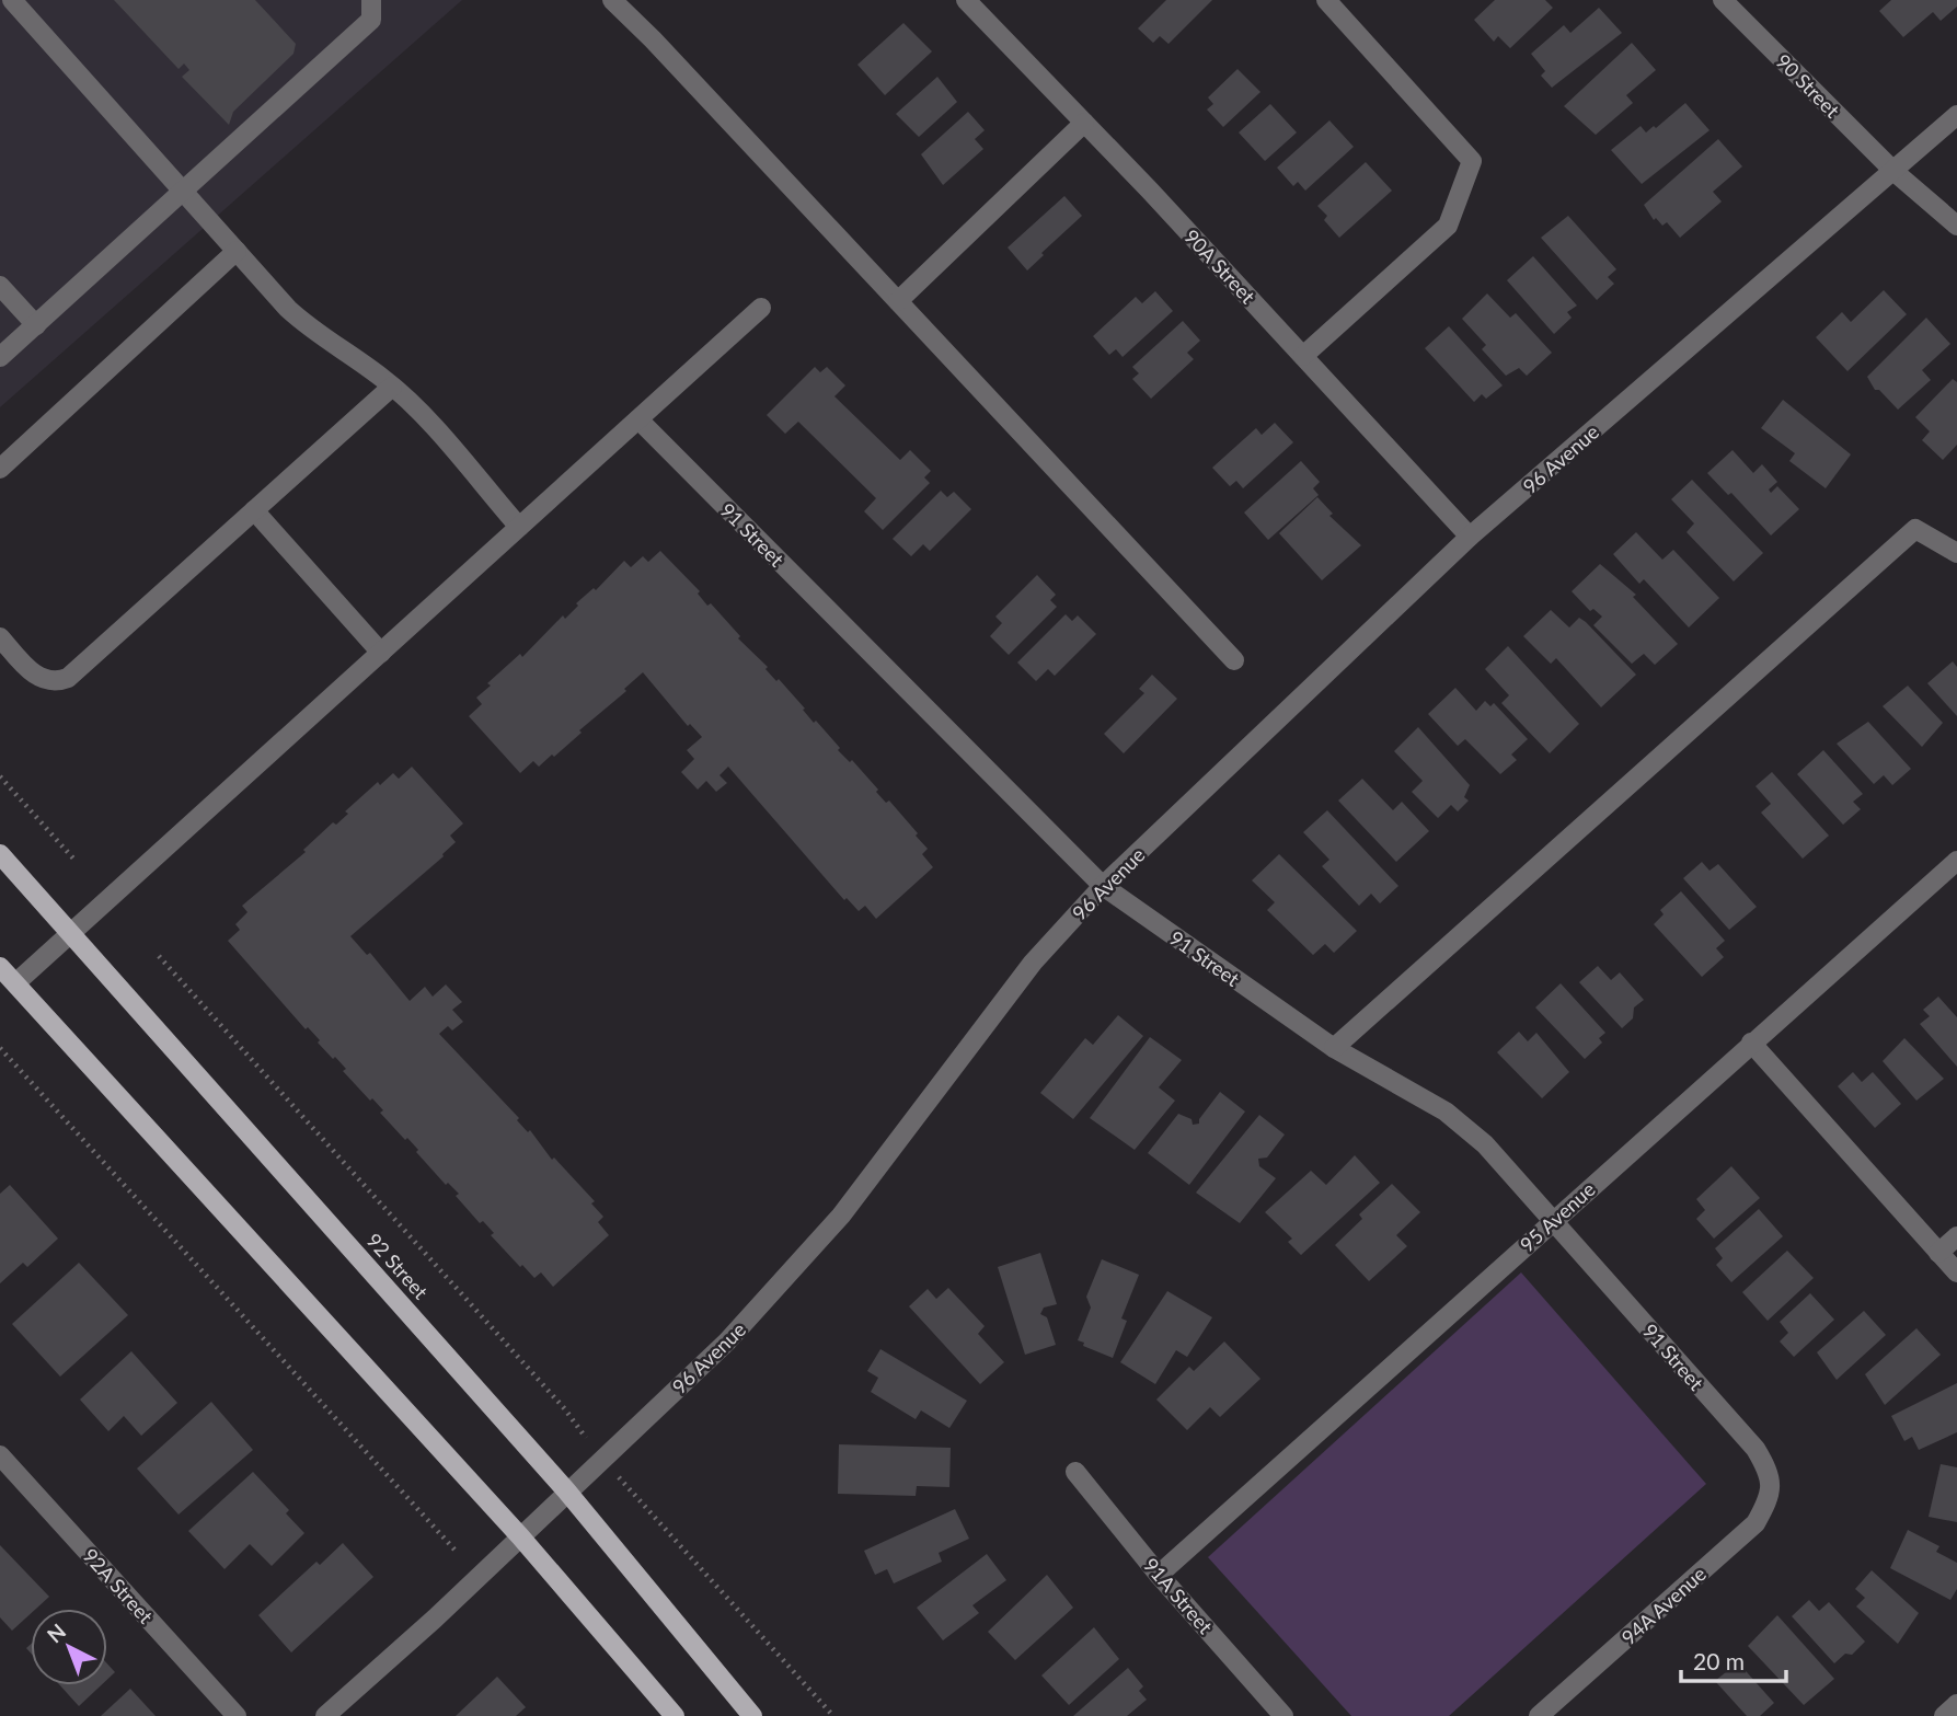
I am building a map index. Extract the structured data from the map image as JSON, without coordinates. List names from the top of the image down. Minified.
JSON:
{"streets":{"main road":["92 Street"],"street":["90 Street","90A Street","96 Avenue","91 Street","95 Avenue","92A Street","91A Street","94A Avenue"]},"crossings":[["90 Street","96 Avenue"],["90A Street","96 Avenue"],["96 Avenue","91 Street"],["96 Avenue","92 Street"],["91 Street","95 Avenue"],["91 Street","94A Avenue"],["95 Avenue","91A Street"]],"scale_bar":"20 m","north":"top left"}
